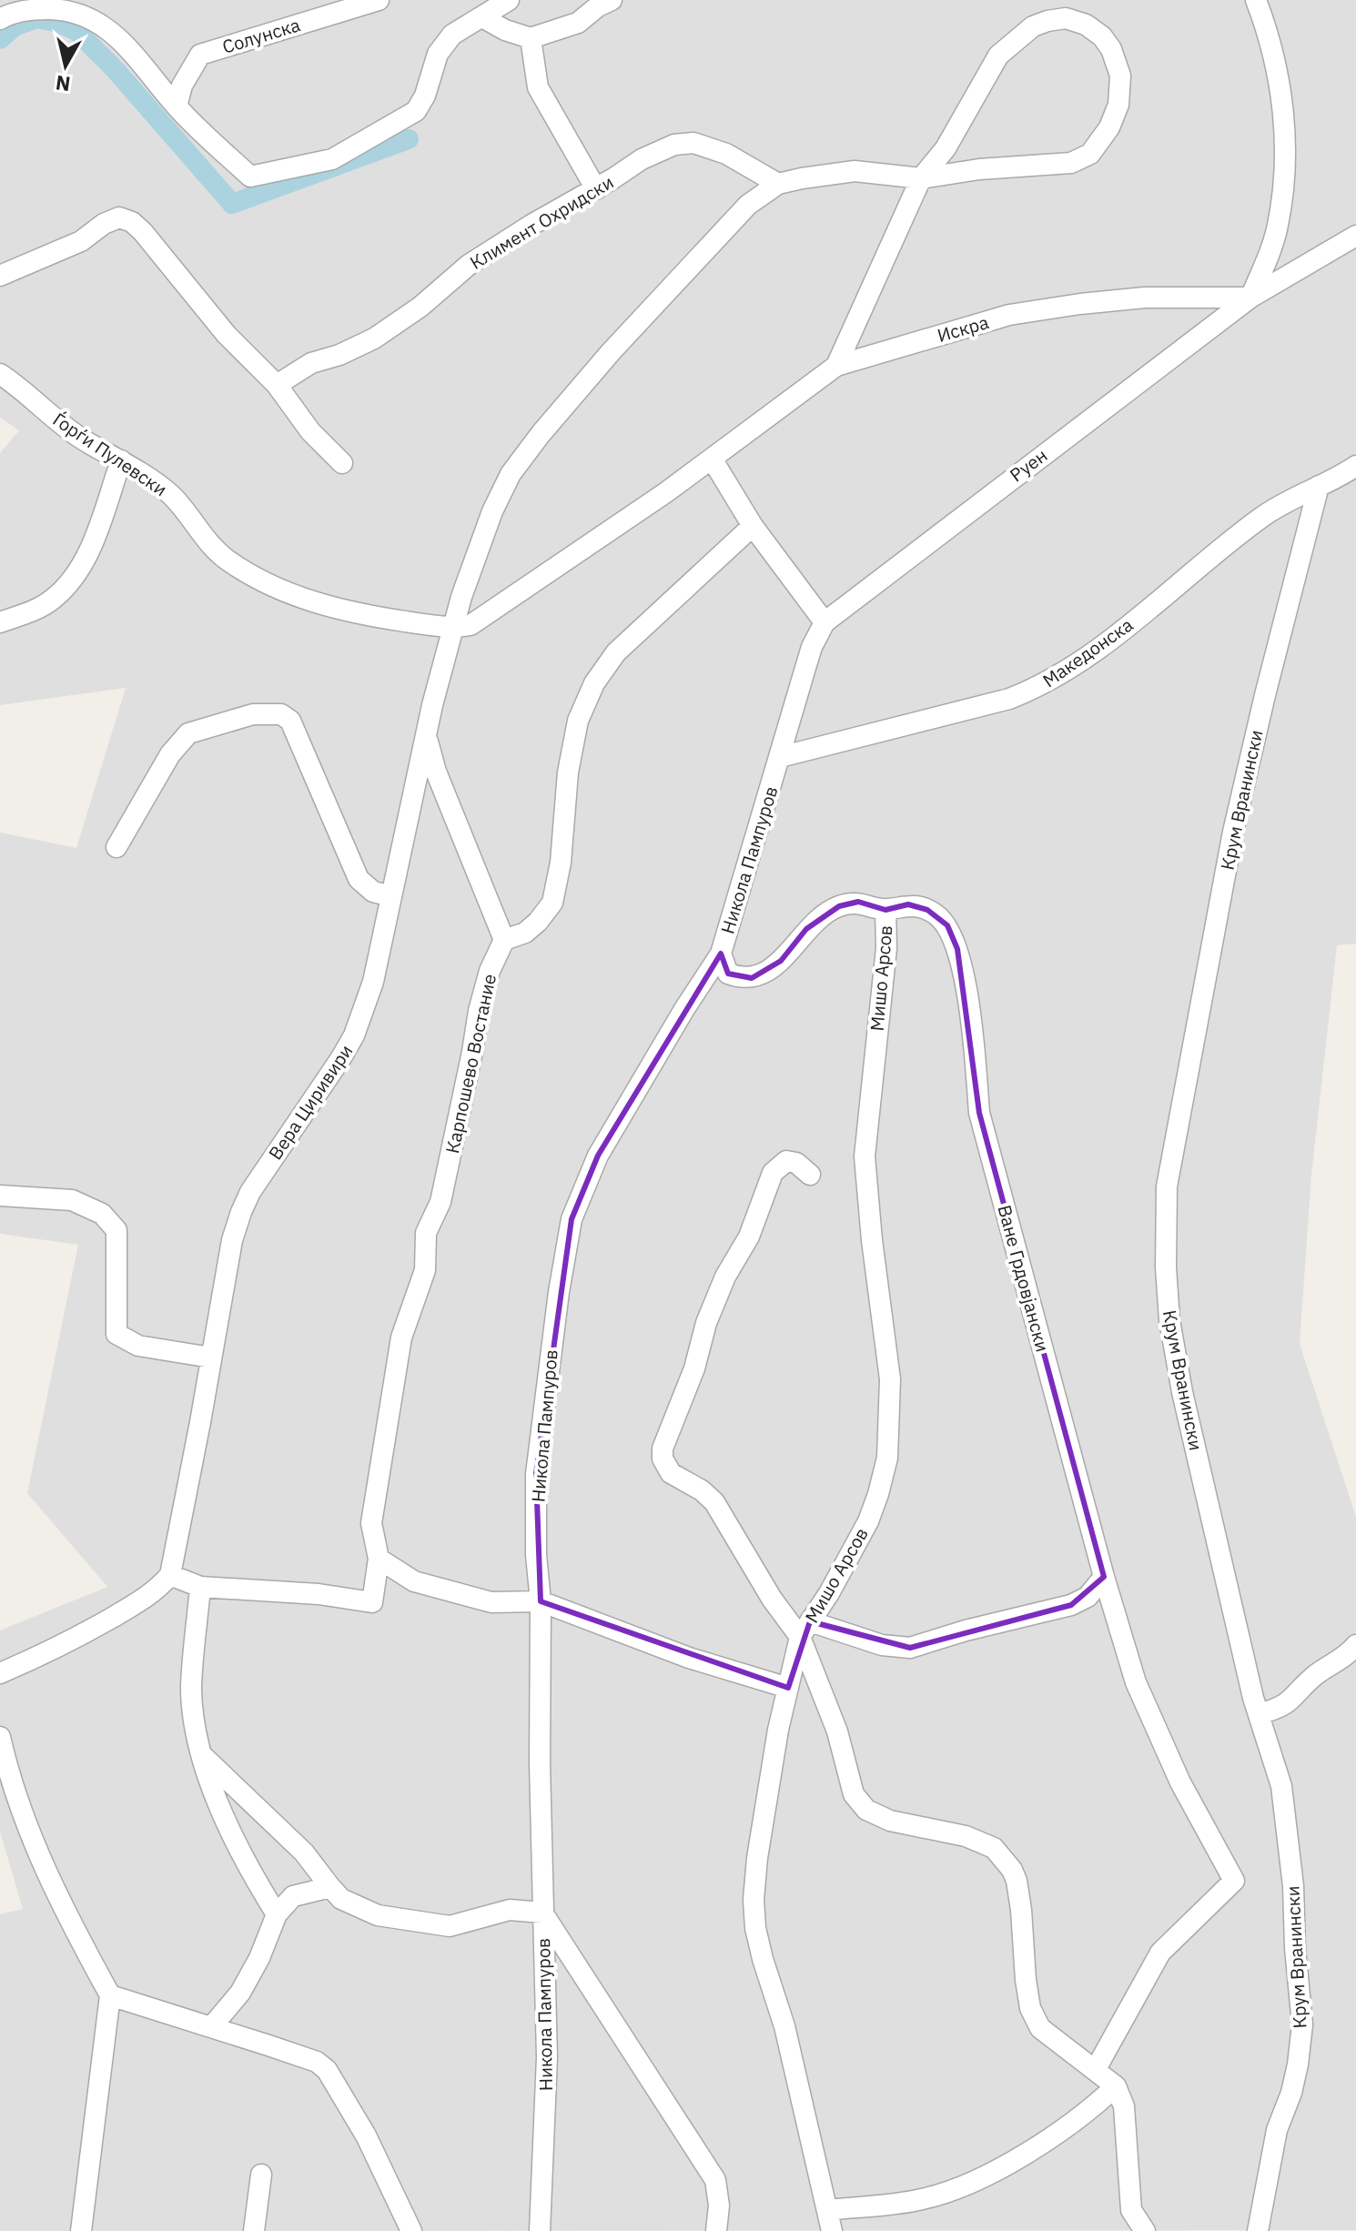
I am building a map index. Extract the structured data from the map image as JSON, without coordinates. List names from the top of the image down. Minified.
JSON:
{"streets":{"street":["Солунска","Климент Охридски","Искра","Ѓорѓи Пулевски","Руен","Македонска","Крум Вранински","Никола Пампуров","Мишо Арсов","Карпошево Востание","Вера Циривири","Ване Грдовјански"]},"crossings":[["Климент Охридски","Вера Циривири"],["Искра","Ѓорѓи Пулевски"],["Искра","Руен"],["Искра","Вера Циривири"],["Ѓорѓи Пулевски","Вера Циривири"],["Руен","Македонска"],["Руен","Никола Пампуров"],["Македонска","Крум Вранински"],["Македонска","Никола Пампуров"],["Никола Пампуров","Ване Грдовјански"],["Мишо Арсов","Ване Грдовјански"]],"north":"bottom"}
